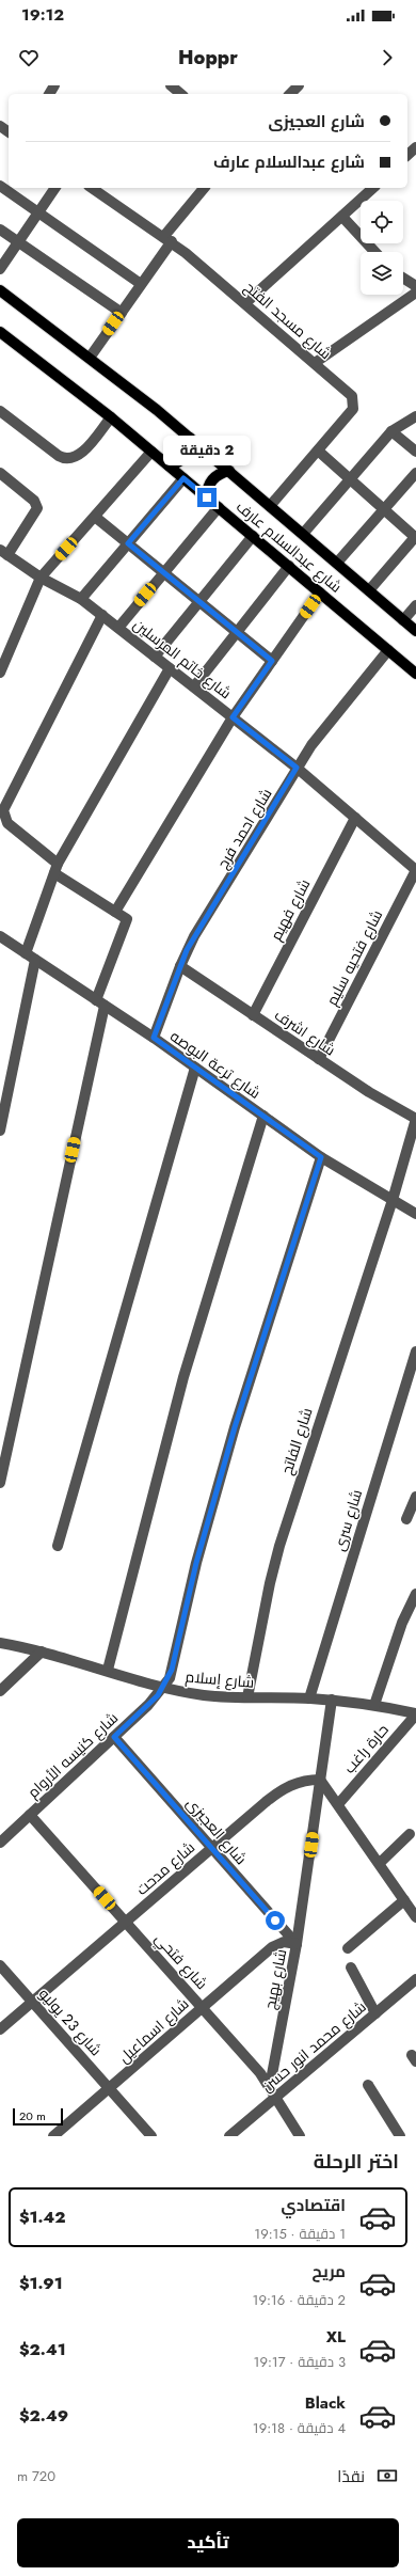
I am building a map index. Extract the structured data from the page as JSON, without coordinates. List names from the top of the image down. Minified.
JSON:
{"streets":{"main road":["شارع عبدالسلام عارف"],"street":["شارع مسجد الفتح","شارع خاتم المرسلين","شارع احمد فرج","شارع فهيم","شارع فتحيه سليم","شارع اشرف","شارع ترعة البوصه","شارع الفاتح","شارع سرى","شارع إسلام","حارة راغب","شارع كنيسه الأروام","شارع العجيزى","شارع مدحت","شارع فتحي","شارع بهيج","شارع 23 يوليو","شارع اسماعيل","شارع محمد انور حسن"]},"crossings":[["شارع مسجد الفتح","شارع عبدالسلام عارف"],["شارع عبدالسلام عارف","شارع احمد فرج"],["شارع خاتم المرسلين","شارع احمد فرج"],["شارع خاتم المرسلين","شارع فهيم"],["شارع خاتم المرسلين","شارع فتحيه سليم"],["شارع احمد فرج","شارع اشرف"],["شارع احمد فرج","شارع ترعة البوصه"],["شارع فهيم","شارع اشرف"],["شارع فتحيه سليم","شارع اشرف"],["شارع اشرف","شارع الفاتح"],["شارع ترعة البوصه","شارع الفاتح"],["شارع ترعة البوصه","شارع كنيسه الأروام"],["شارع الفاتح","شارع إسلام"],["شارع سرى","شارع إسلام"],["شارع إسلام","حارة راغب"],["شارع إسلام","شارع كنيسه الأروام"],["شارع إسلام","شارع بهيج"],["شارع كنيسه الأروام","شارع العجيزى"],["شارع كنيسه الأروام","شارع فتحي"],["شارع العجيزى","شارع مدحت"],["شارع العجيزى","شارع بهيج"],["شارع العجيزى","شارع اسماعيل"],["شارع مدحت","شارع فتحي"],["شارع مدحت","شارع بهيج"],["شارع مدحت","شارع 23 يوليو"],["شارع فتحي","شارع بهيج"],["شارع فتحي","شارع اسماعيل"],["شارع فتحي","شارع محمد انور حسن"],["شارع بهيج","شارع اسماعيل"],["شارع 23 يوليو","شارع اسماعيل"]],"scale_bar":"20 m","page":{"status":"19:12","header":"Hoppr","banner":["شارع العجيزى","شارع عبدالسلام عارف"],"bubble":"2 دقيقة","scale":"20 m","heading":"اختر الرحلة","list":[{"name":"اقتصادي","note":"1 دقيقة · 19:15","value":"$1.42"},{"name":"مريح","note":"2 دقيقة · 19:16","value":"$1.91"},{"name":"XL","note":"3 دقيقة · 19:17","value":"$2.41"},{"name":"Black","note":"4 دقيقة · 19:18","value":"$2.49"}],"pay":["نقدًا","720 m"],"buttons":"تأكيد"}}
